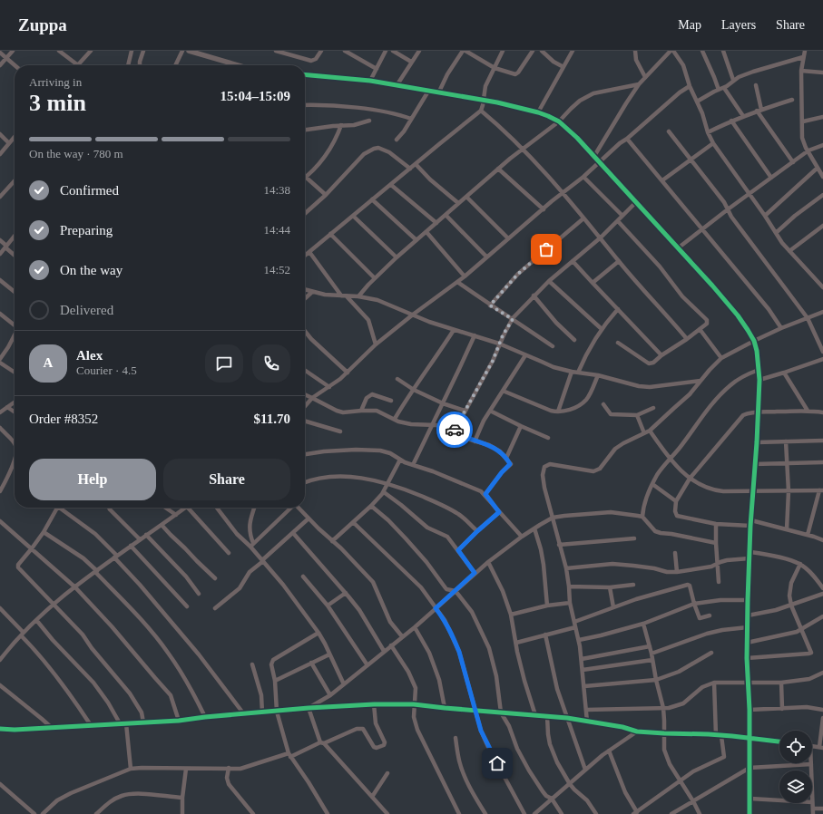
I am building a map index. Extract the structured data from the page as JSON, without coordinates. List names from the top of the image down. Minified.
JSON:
{"page":{"header":"Zuppa","nav":["Map","Layers","Share"],"heading":["3 min","Arriving in","15:04–15:09"],"panel":["Alex","Courier · 4.5","Order #8352","$11.70"],"bar":"On the way · 780 m","list":[["Confirmed","14:38"],["Preparing","14:44"],["On the way","14:52"],"Delivered"],"round":"A","buttons":["Help","Share"]}}
